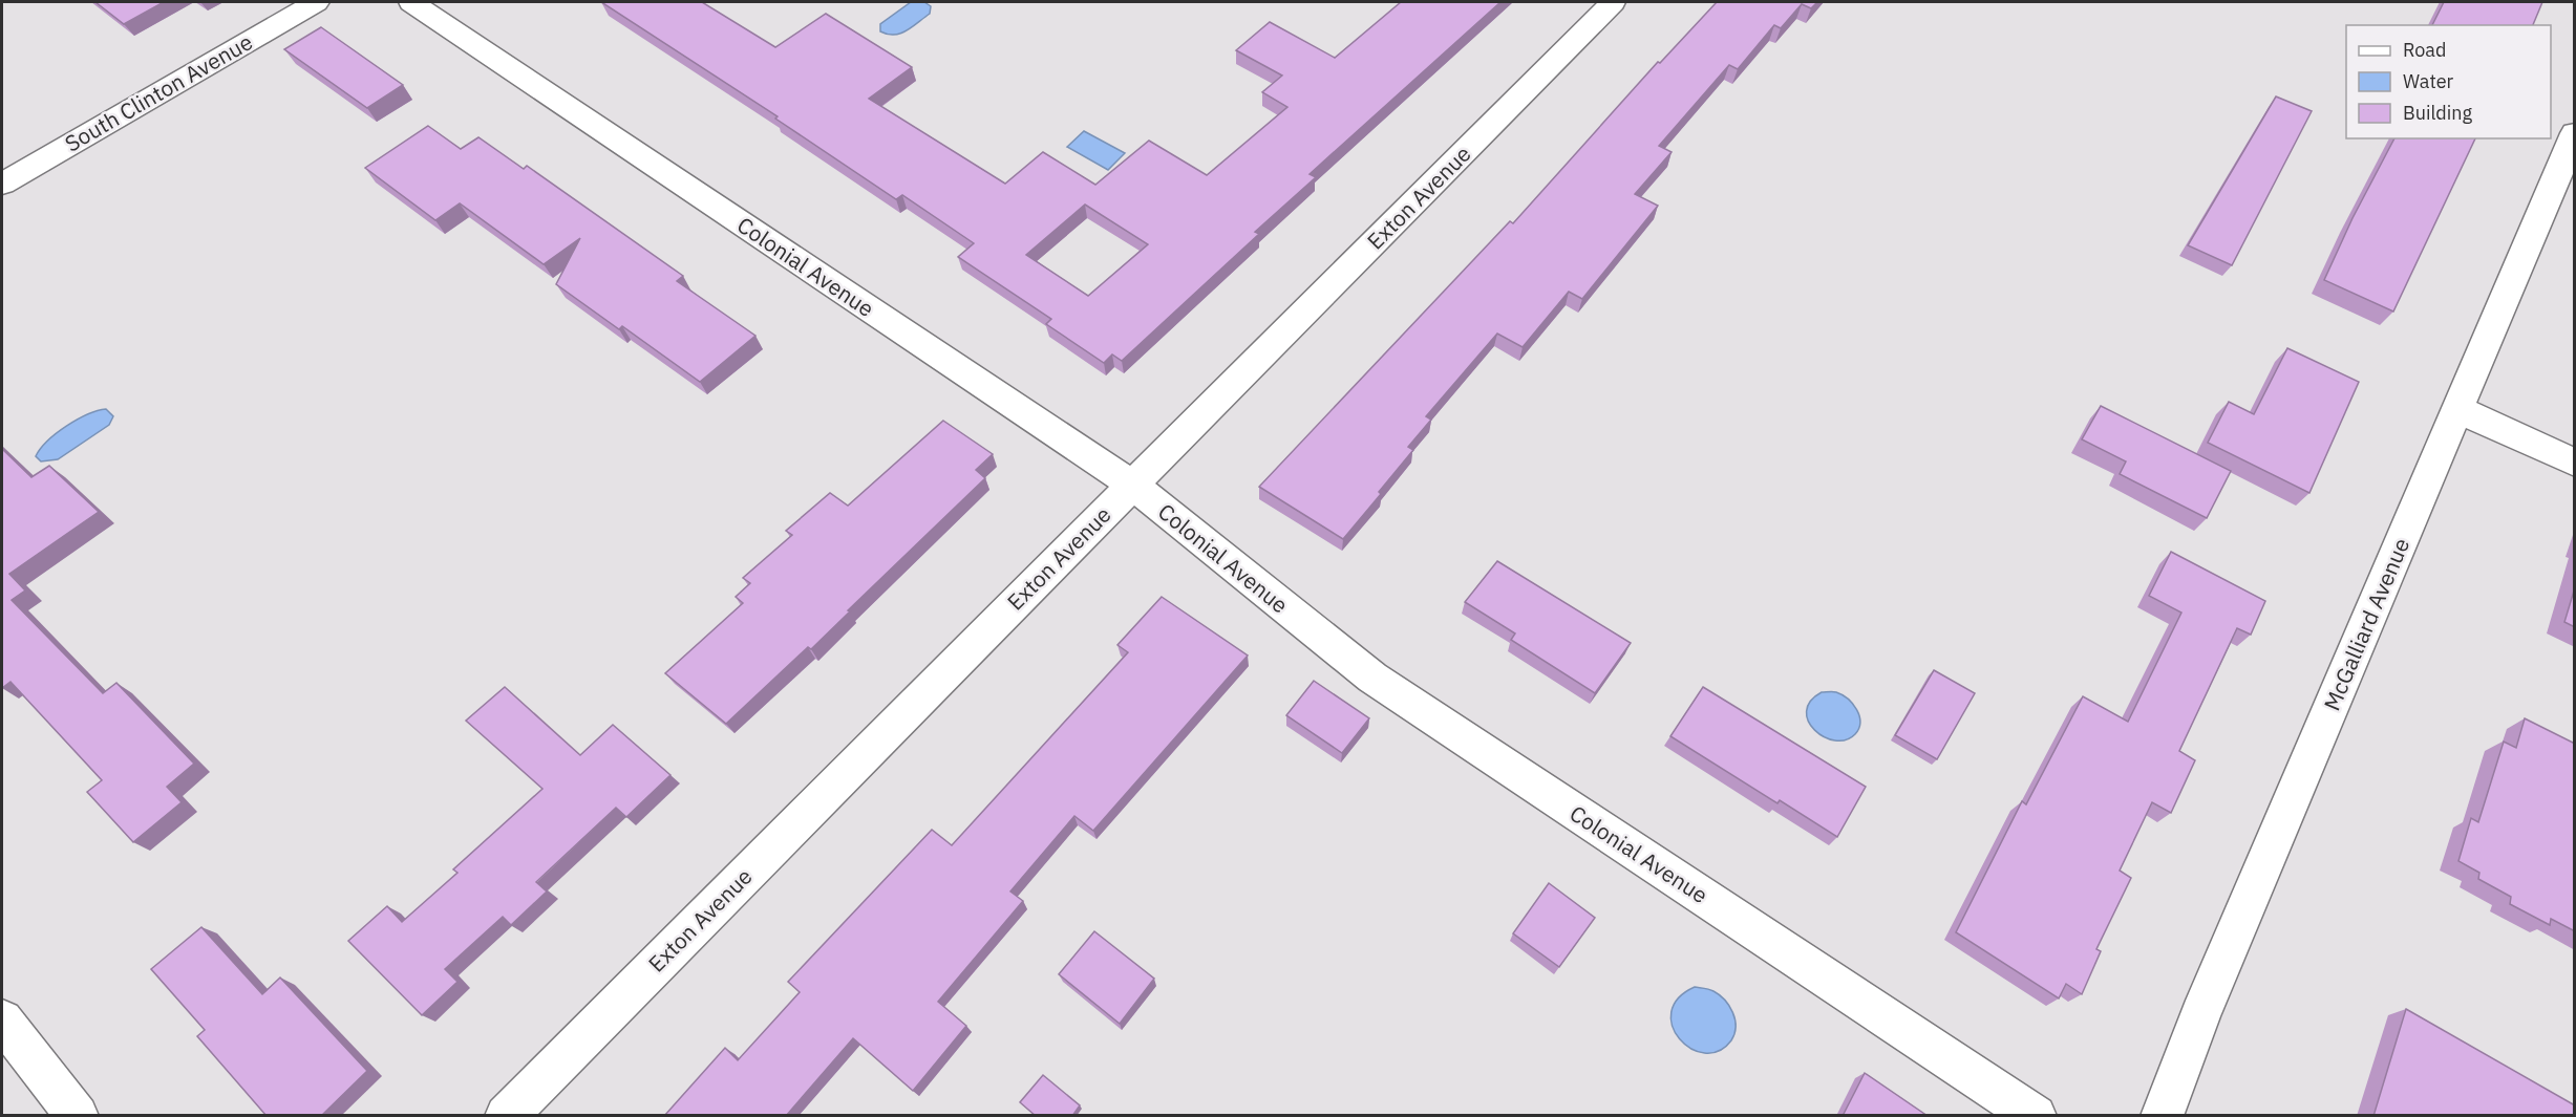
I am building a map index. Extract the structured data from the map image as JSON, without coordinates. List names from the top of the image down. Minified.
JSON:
{"streets":{"street":["South Clinton Avenue","Exton Avenue","Colonial Avenue","McGalliard Avenue"]},"crossings":[["Exton Avenue","Colonial Avenue"]],"legend":["Road","Water","Building"]}
